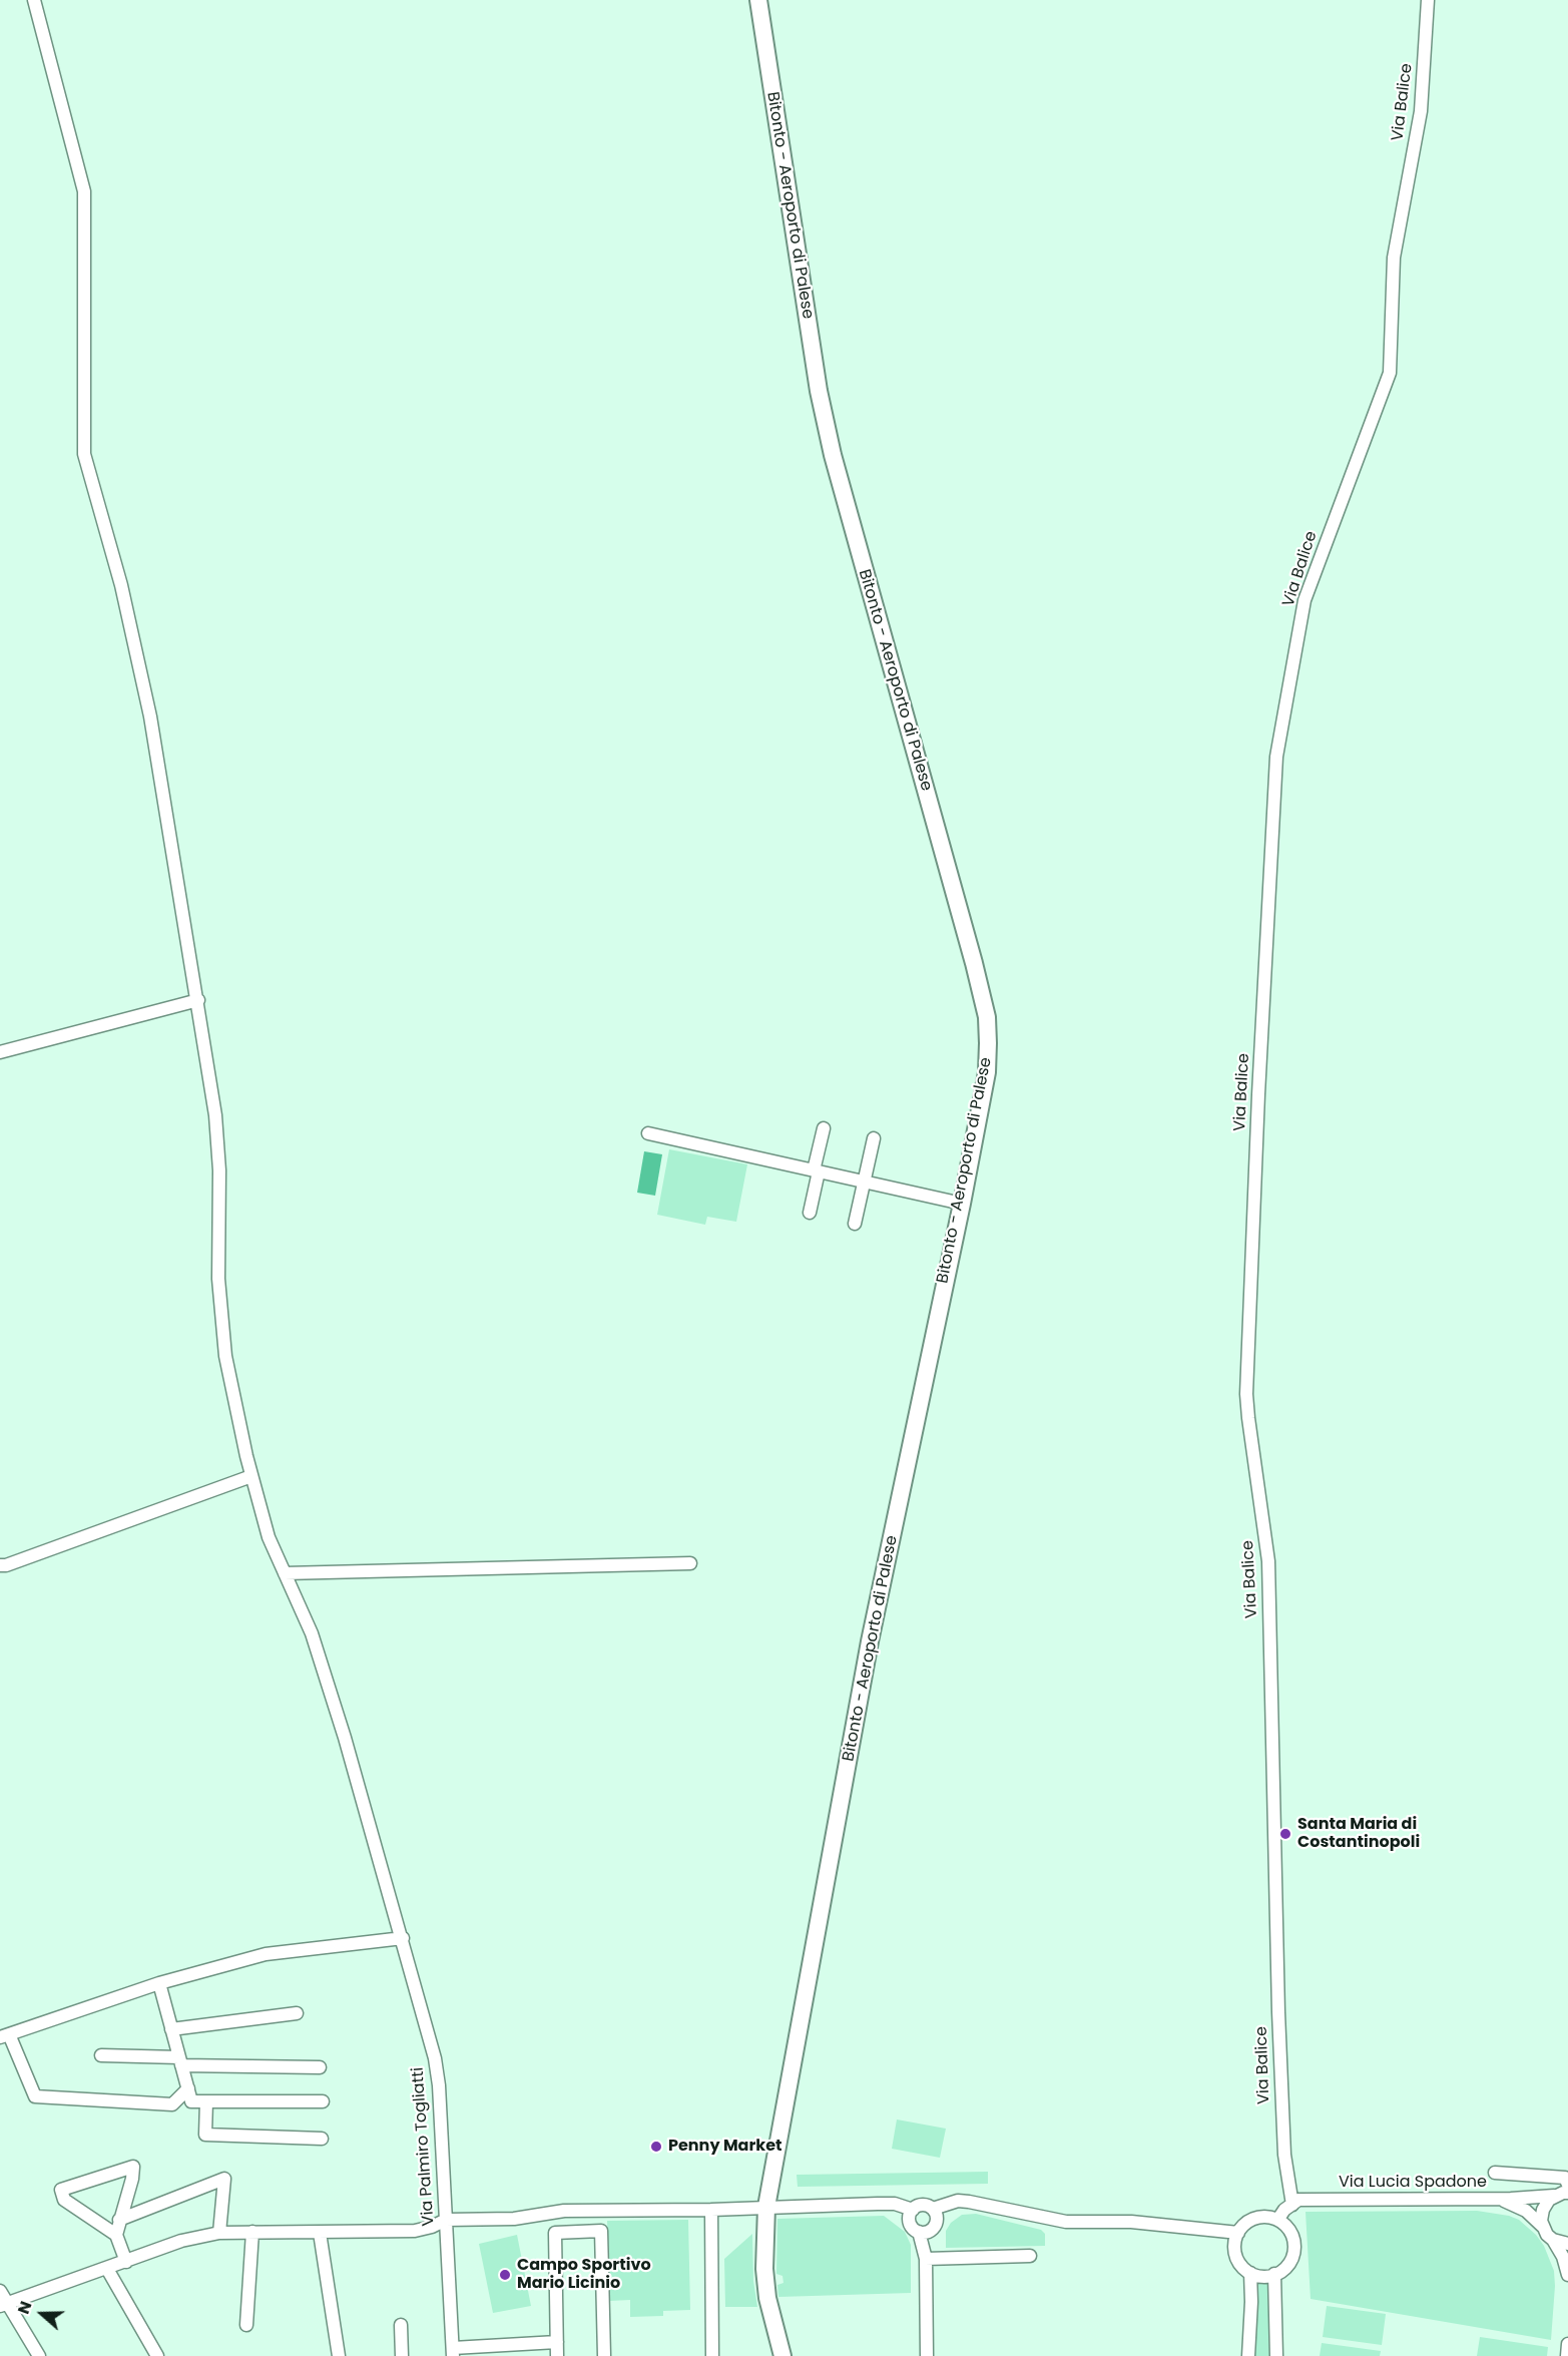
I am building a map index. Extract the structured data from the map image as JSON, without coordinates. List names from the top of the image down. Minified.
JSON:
{"streets":{"main road":["Bitonto - Aeroporto di Palese"],"street":["Via Balice","Via Palmiro Togliatti","Via Lucia Spadone"]},"crossings":[["Via Balice","Via Lucia Spadone"]],"places":["Santa Maria di Costantinopoli","Penny Market","Campo Sportivo Mario Licinio"],"north":"left"}
